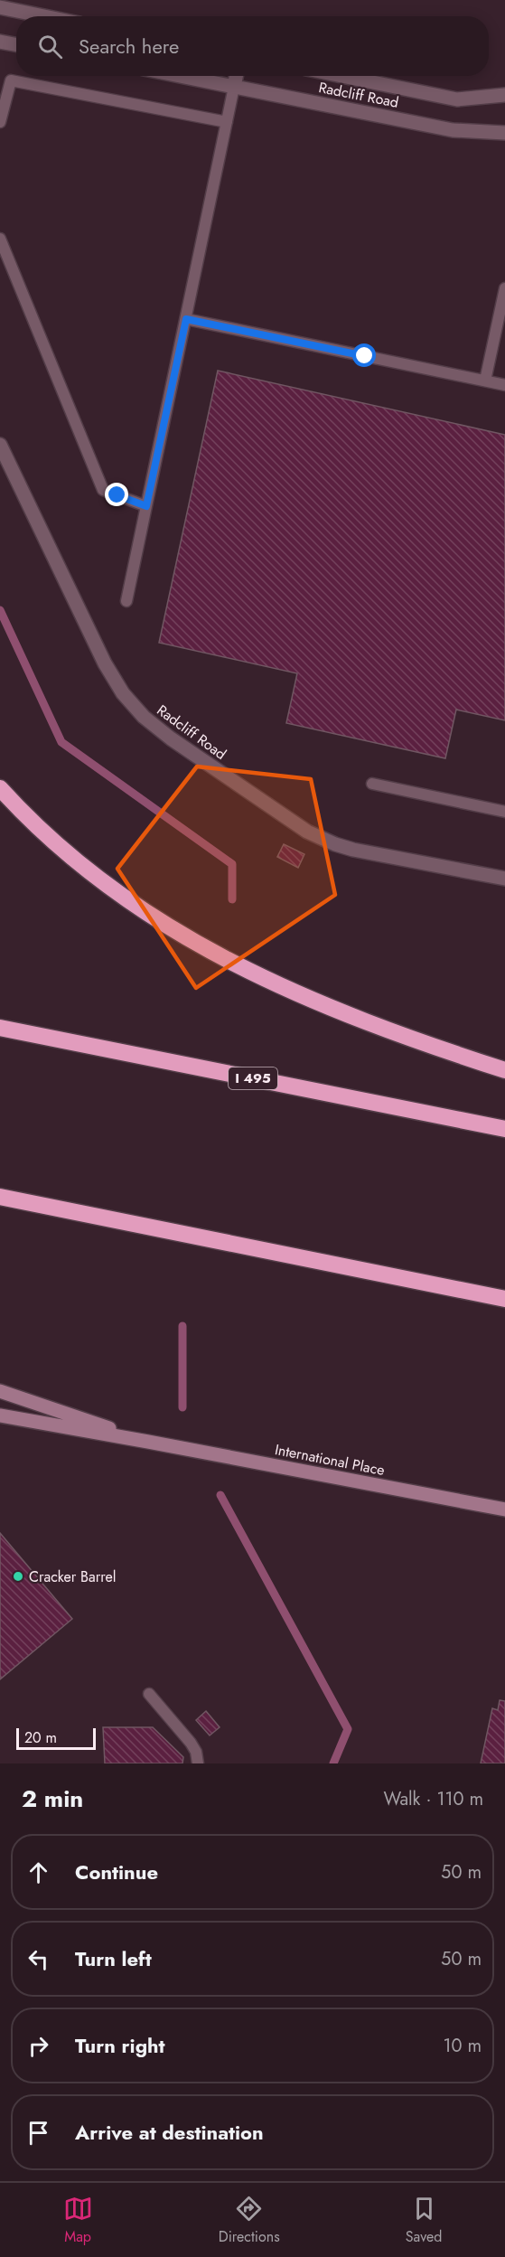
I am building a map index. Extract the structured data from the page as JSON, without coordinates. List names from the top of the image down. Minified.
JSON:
{"streets":{"highway":["I 495"],"main road":["International Place"],"street":["Radcliff Road"]},"places":["Cracker Barrel"],"scale_bar":"20 m","page":{"search":"Search here","scale":"20 m","heading":["2 min","Walk · 110 m"],"list":[["Continue","50 m"],["Turn left","50 m"],["Turn right","10 m"],"Arrive at destination"],"nav":["Map","Directions","Saved"]}}
